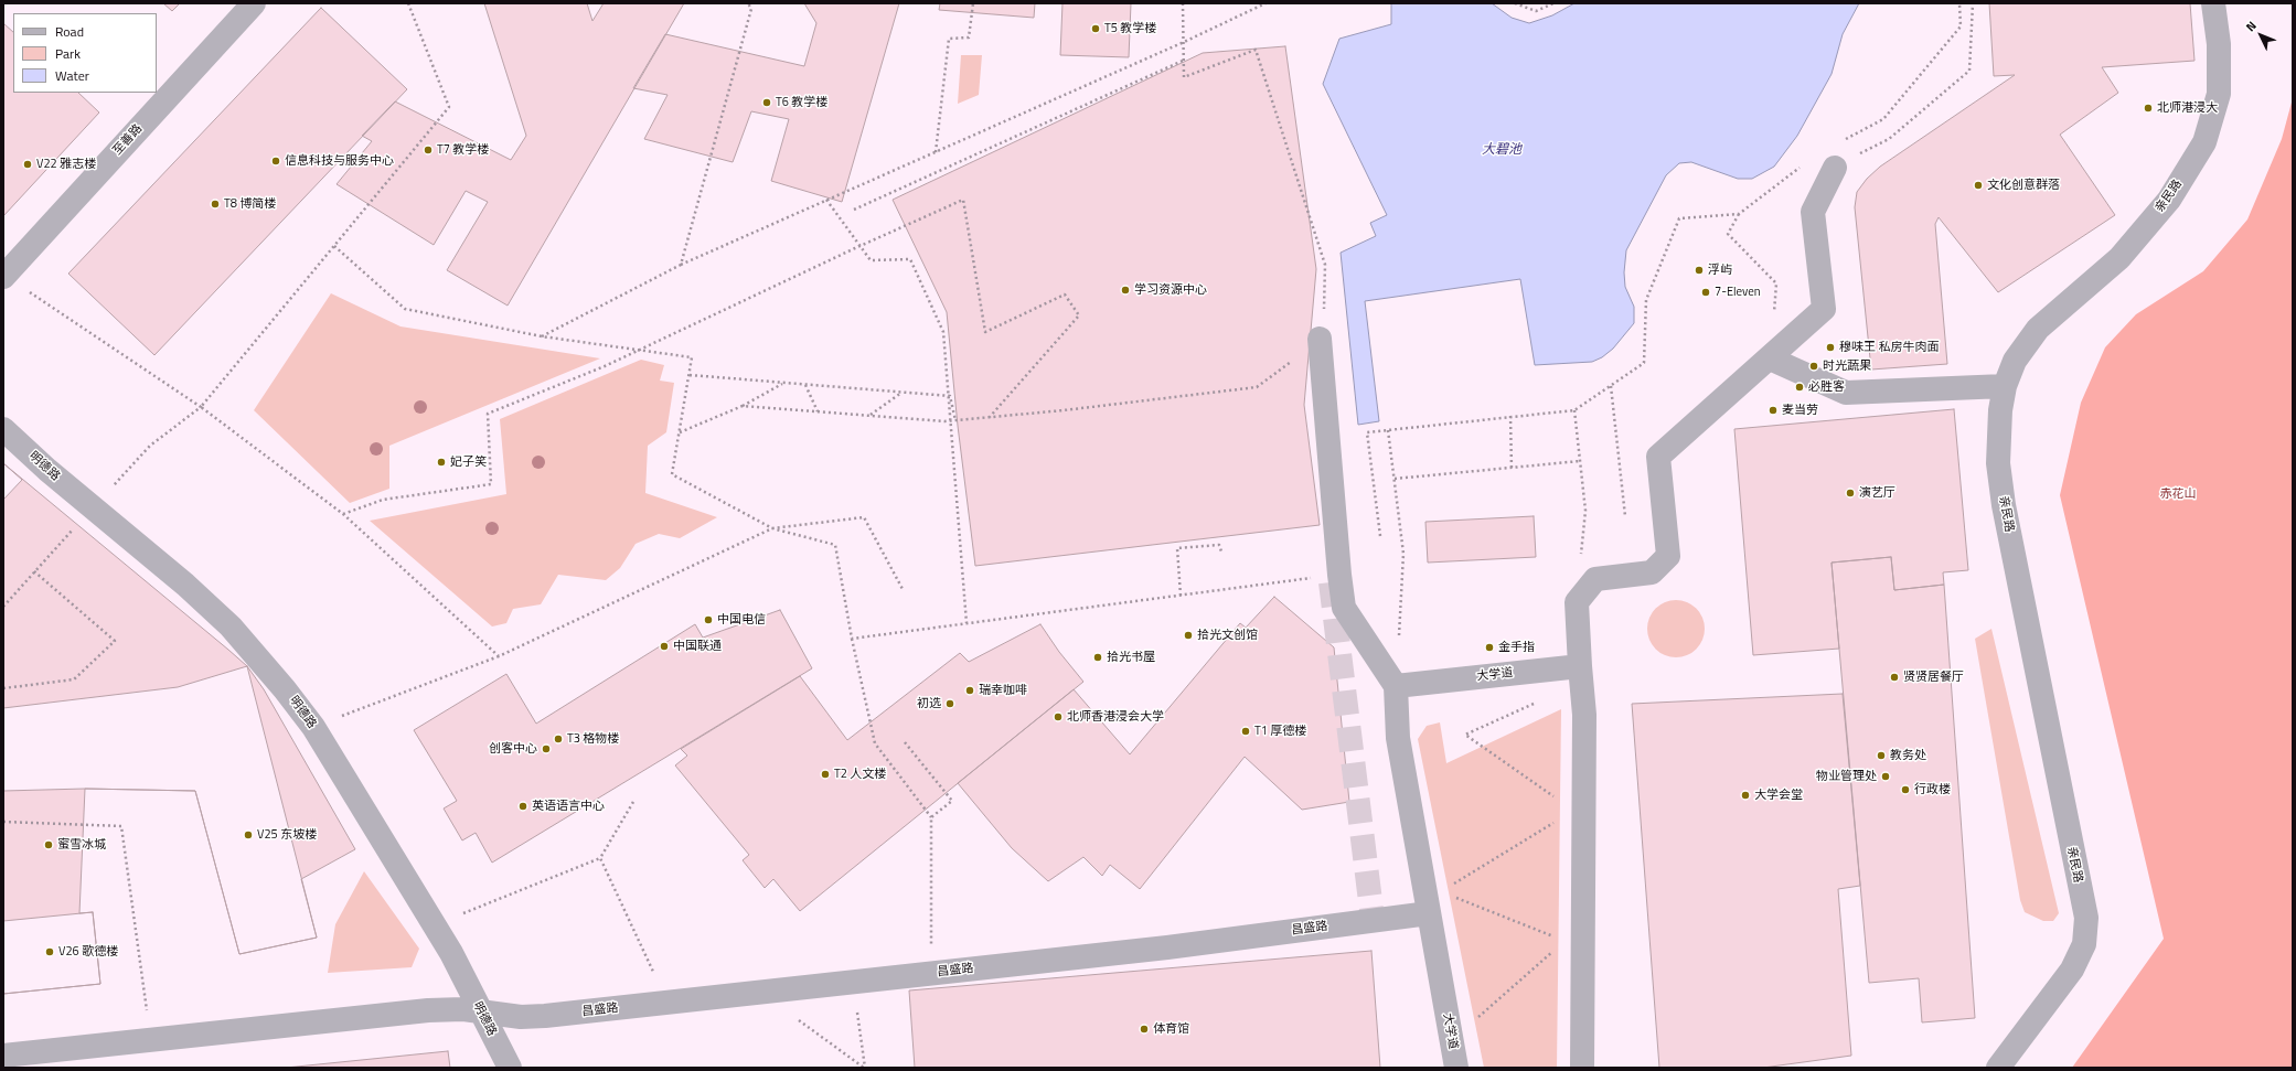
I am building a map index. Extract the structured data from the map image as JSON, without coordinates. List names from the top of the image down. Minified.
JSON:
{"streets":{"lane":["至善路","亲民路","明德路","大学道","昌盛路"]},"crossings":[["明德路","昌盛路"],["大学道","昌盛路"]],"water":["大碧池"],"parks":["赤花山"],"places":["T5 教学楼","T6 教学楼","北师港浸大","T7 教学楼","信息科技与服务中心","V22 雅志楼","文化创意群落","T8 博简楼","浮屿","学习资源中心","7-Eleven","穆味王 私房牛肉面","时光蔬果","必胜客","麦当劳","妃子笑","演艺厅","中国电信","拾光文创馆","中国联通","金手指","拾光书屋","贤贤居餐厅","瑞幸咖啡","初选","北师香港浸会大学","T1 厚德楼","T3 格物楼","创客中心","教务处","T2 人文楼","物业管理处","行政楼","大学会堂","英语语言中心","V25 东坡楼","蜜雪冰城","V26 歌德楼","体育馆"],"legend":["Road","Park","Water"],"north":"top left"}
